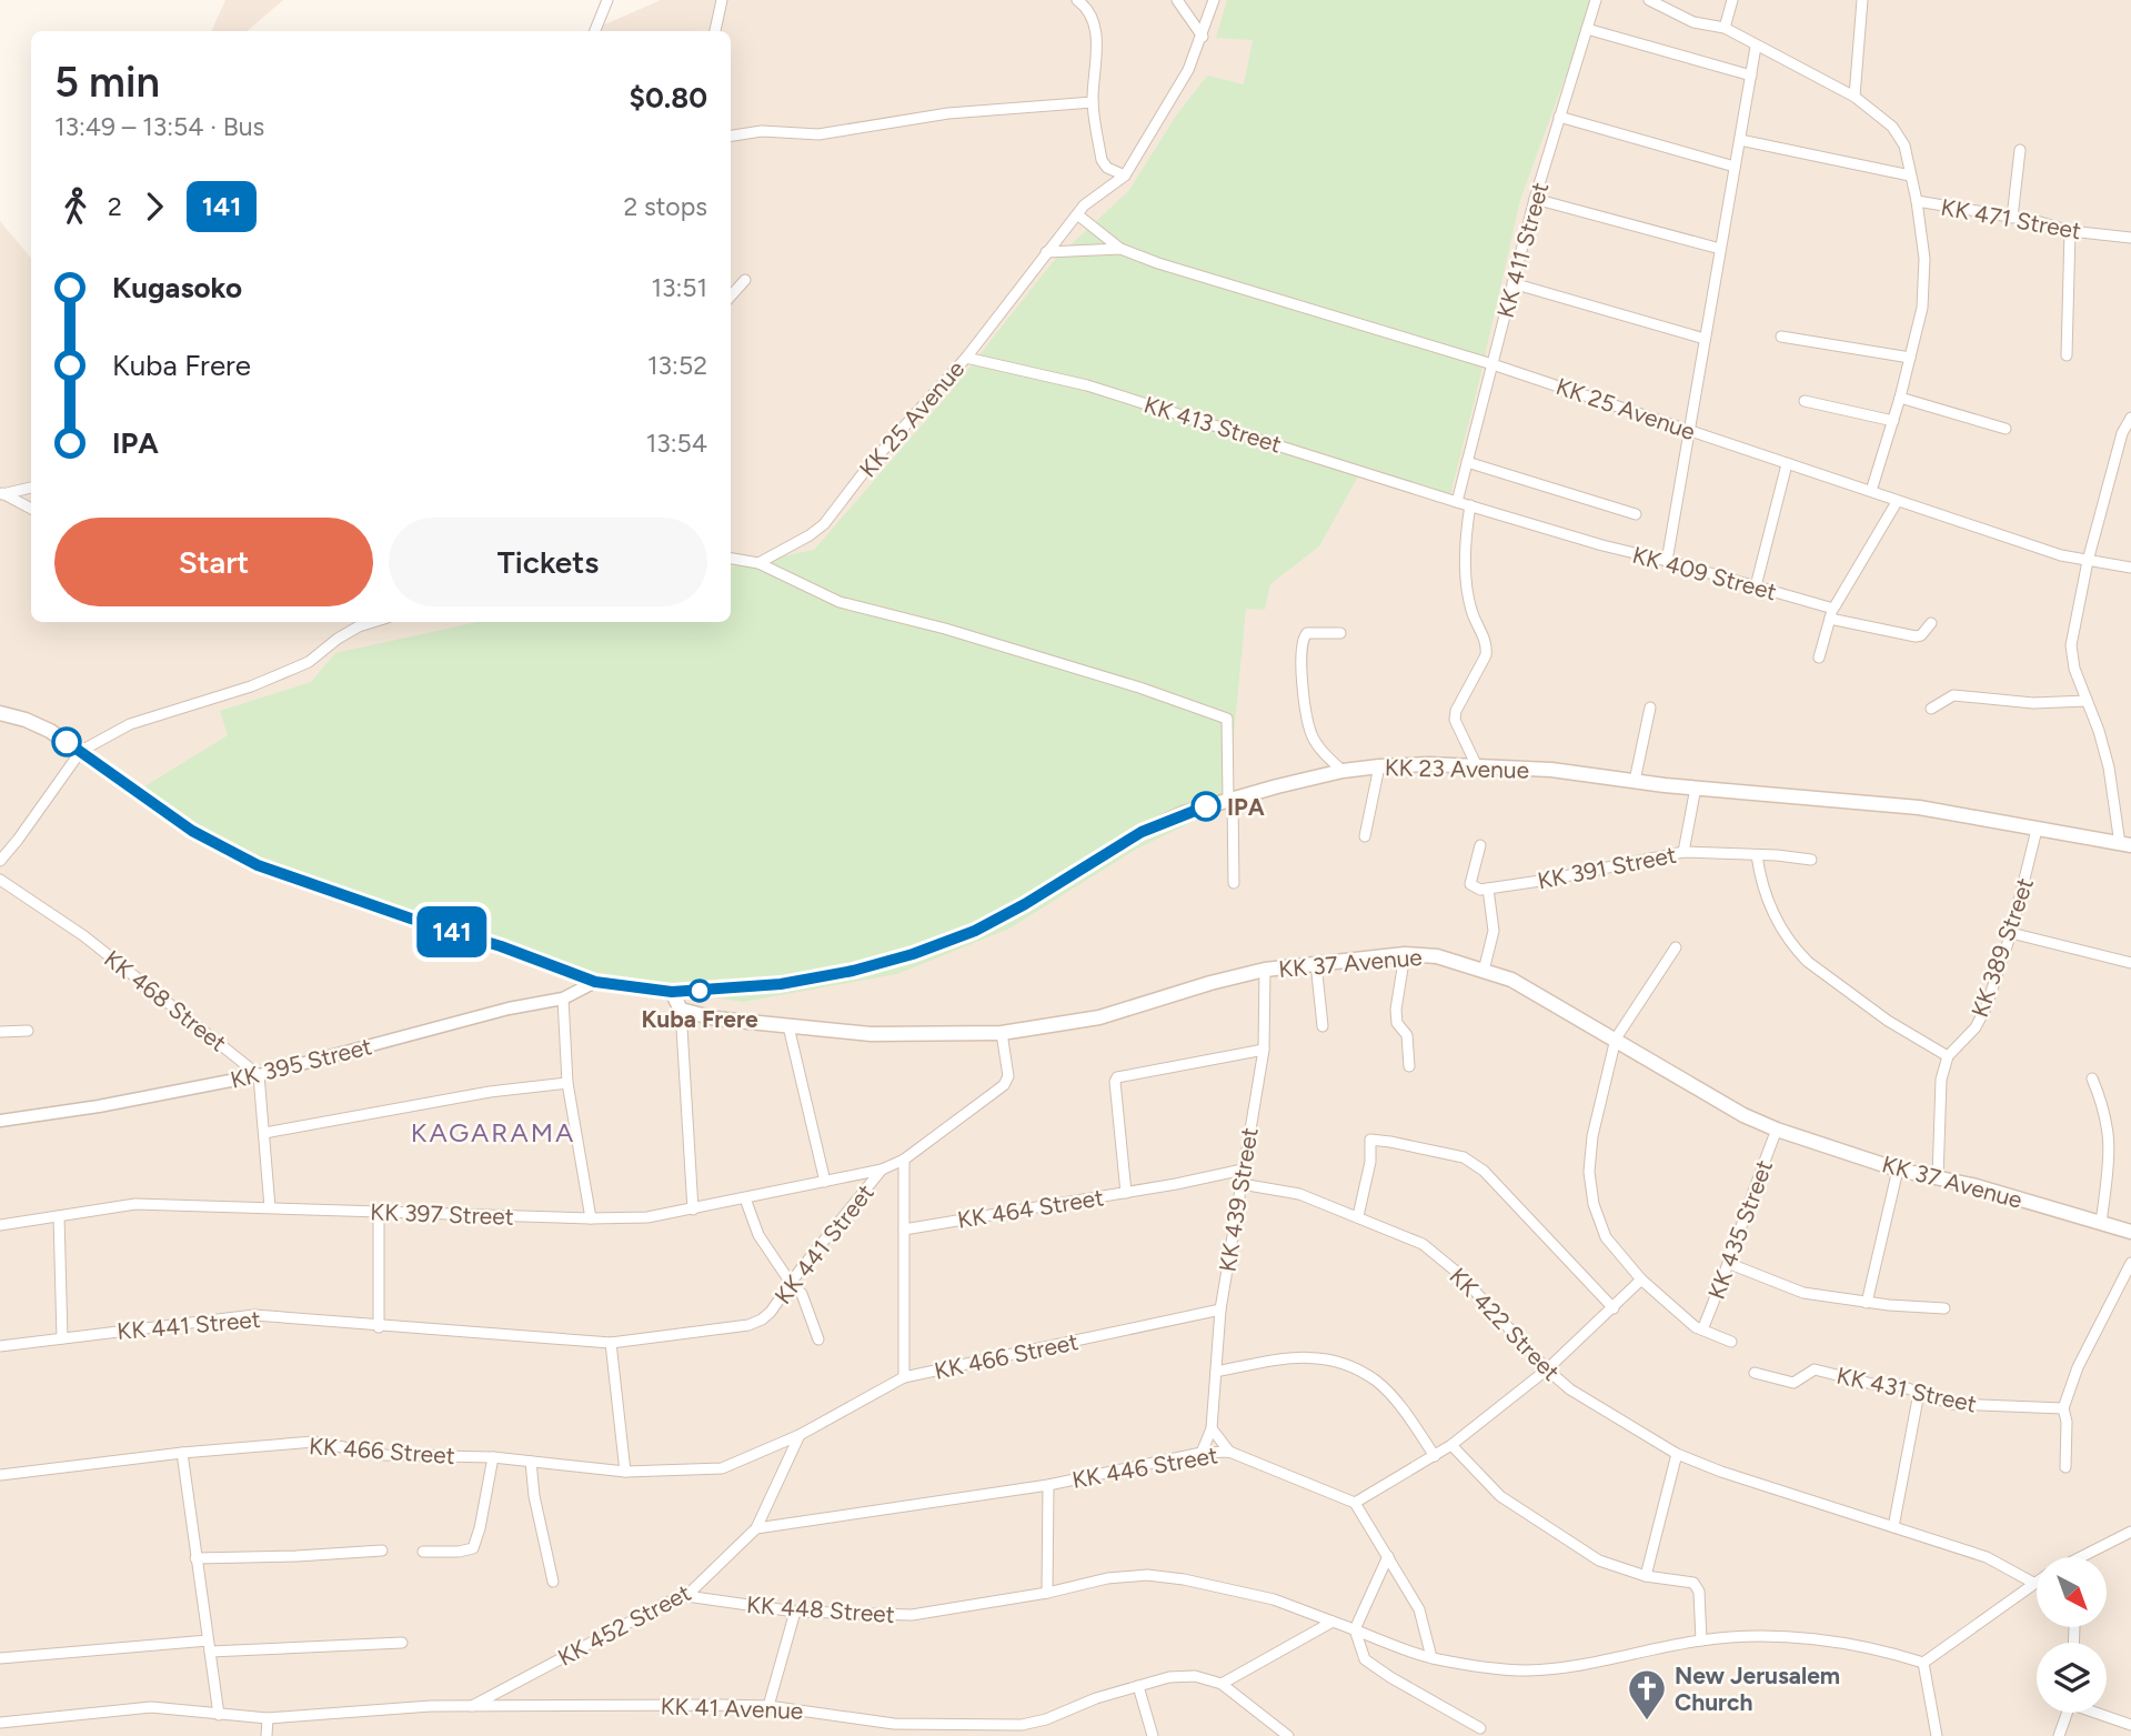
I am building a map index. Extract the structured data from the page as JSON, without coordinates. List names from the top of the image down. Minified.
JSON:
{"streets":{"main road":["KK 23 Avenue","KK 37 Avenue"],"street":["KK 471 Street","KK 411 Street","KK 25 Avenue","KK 413 Street","KK 409 Street","KK 391 Street","KK 389 Street","KK 468 Street","KK 395 Street","KK 439 Street","KK 464 Street","KK 397 Street","KK 435 Street","KK 441 Street","KK 422 Street","KK 466 Street","KK 431 Street","KK 446 Street","KK 448 Street","KK 452 Street","KK 41 Avenue"]},"crossings":[["KK 411 Street","KK 25 Avenue"],["KK 411 Street","KK 413 Street"],["KK 411 Street","KK 409 Street"],["KK 25 Avenue","KK 413 Street"],["KK 413 Street","KK 409 Street"],["KK 23 Avenue","KK 389 Street"],["KK 23 Avenue","KK 395 Street"],["KK 37 Avenue","KK 439 Street"],["KK 37 Avenue","KK 435 Street"],["KK 37 Avenue","KK 441 Street"],["KK 468 Street","KK 395 Street"],["KK 439 Street","KK 464 Street"],["KK 439 Street","KK 422 Street"],["KK 439 Street","KK 466 Street"],["KK 439 Street","KK 446 Street"],["KK 397 Street","KK 441 Street"],["KK 466 Street","KK 452 Street"],["KK 446 Street","KK 452 Street"],["KK 448 Street","KK 452 Street"],["KK 452 Street","KK 41 Avenue"]],"districts":["KAGARAMA"],"places":{"other":["IPA","Kuba Frere"],"church":["New Jerusalem Church"]},"lines":["bus line 141"],"north":"bottom right","page":{"on_map":"141","heading":["5 min","13:49 – 13:54 · Bus","$0.80"],"legs":["2","141","2 stops"],"list":[{"name":"Kugasoko","value":"13:51"},{"name":"Kuba Frere","value":"13:52"},{"name":"IPA","value":"13:54"}],"buttons":["Start","Tickets"]}}
